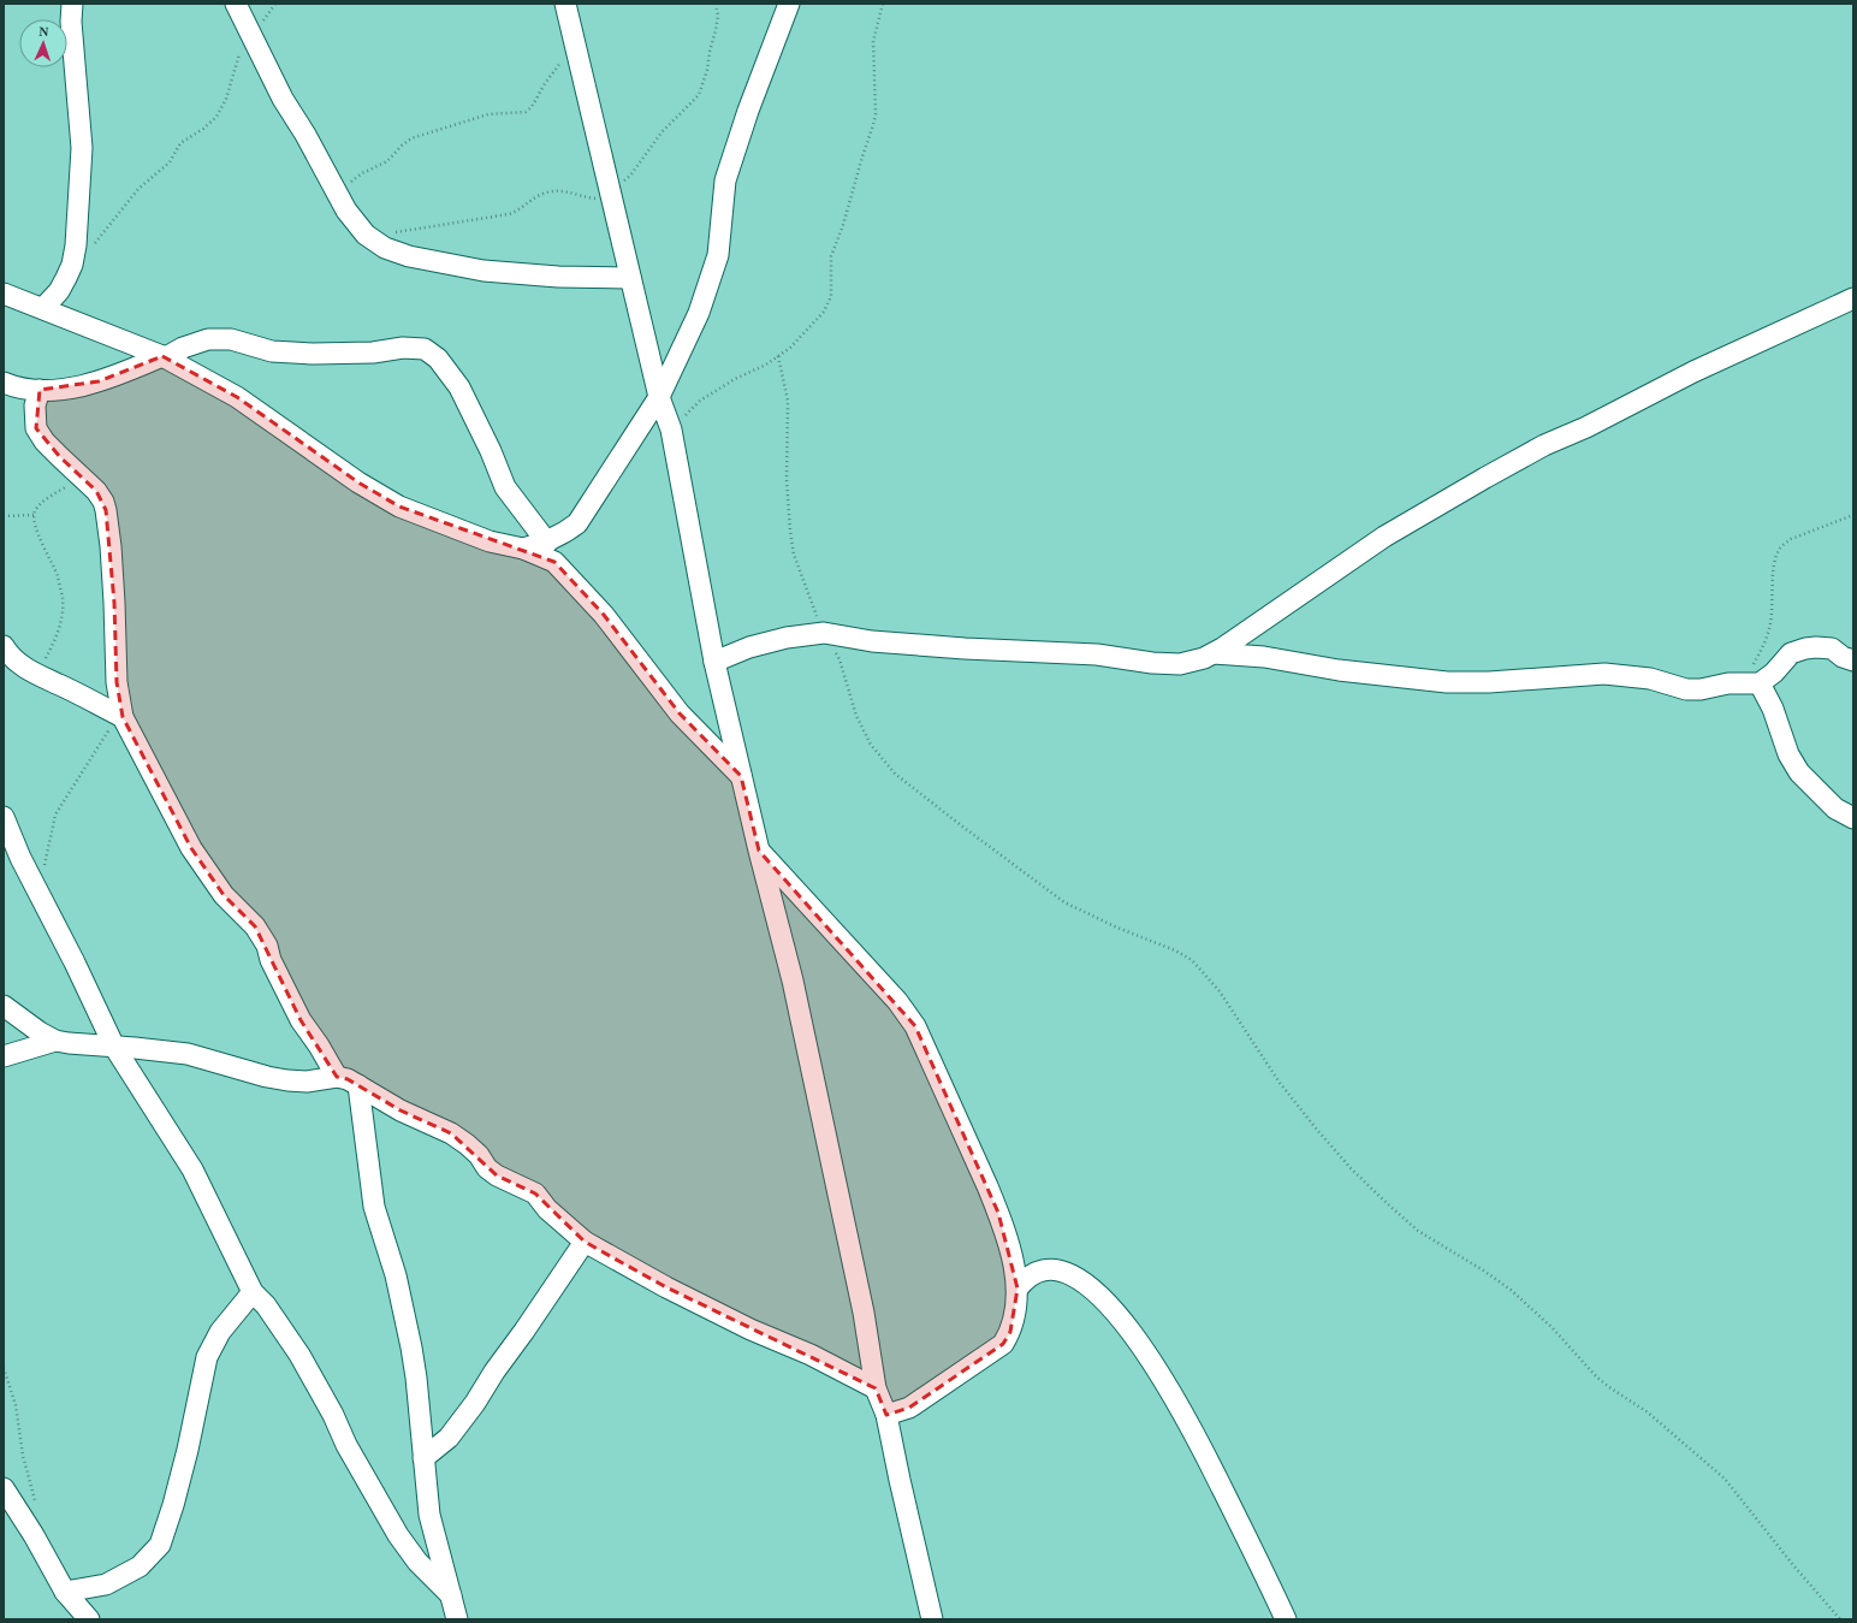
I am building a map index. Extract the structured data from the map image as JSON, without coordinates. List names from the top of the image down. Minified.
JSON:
{"north":"top"}
